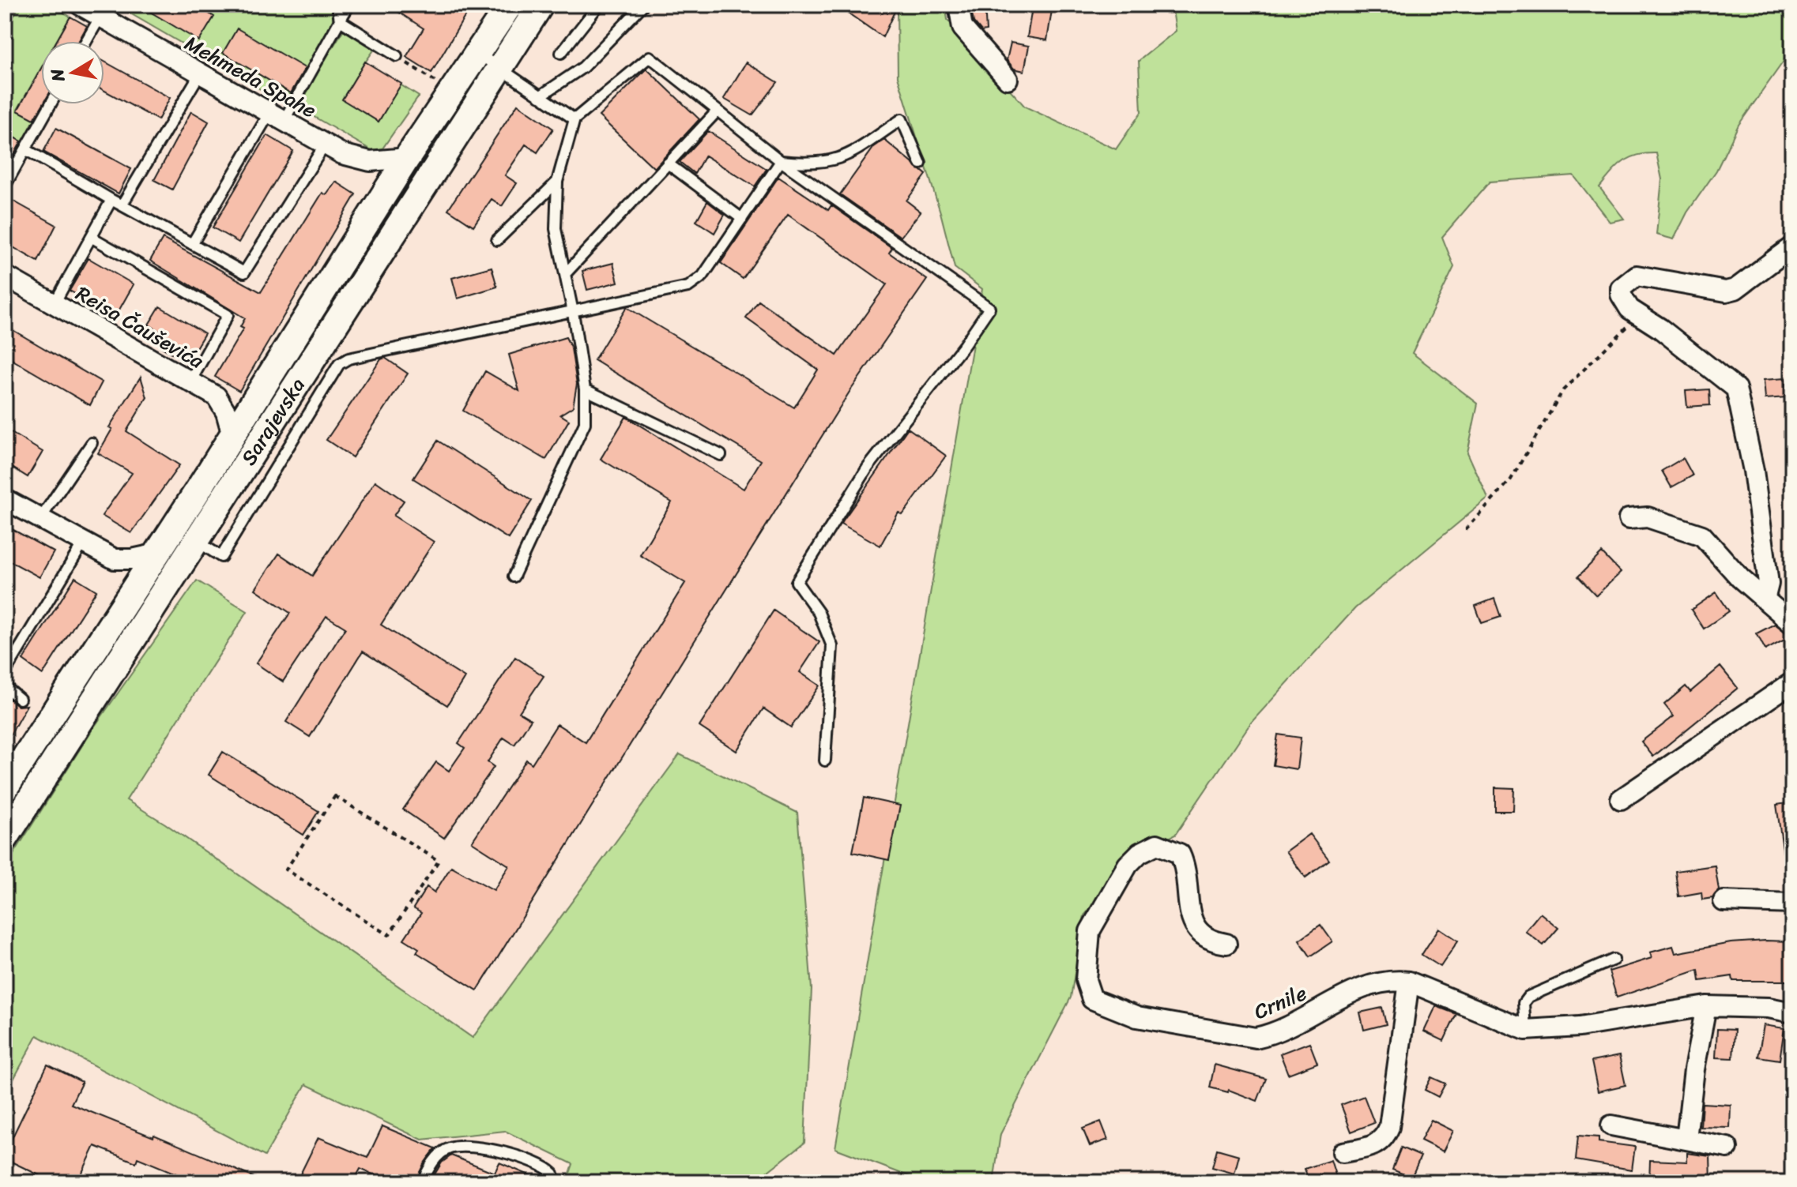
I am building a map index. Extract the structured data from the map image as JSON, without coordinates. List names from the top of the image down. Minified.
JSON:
{"streets":{"main road":["Sarajevska"],"street":["Mehmeda Spahe","Reisa Čauševića","Crnile"]},"crossings":[["Mehmeda Spahe","Sarajevska"],["Reisa Čauševića","Sarajevska"]],"north":"left"}
